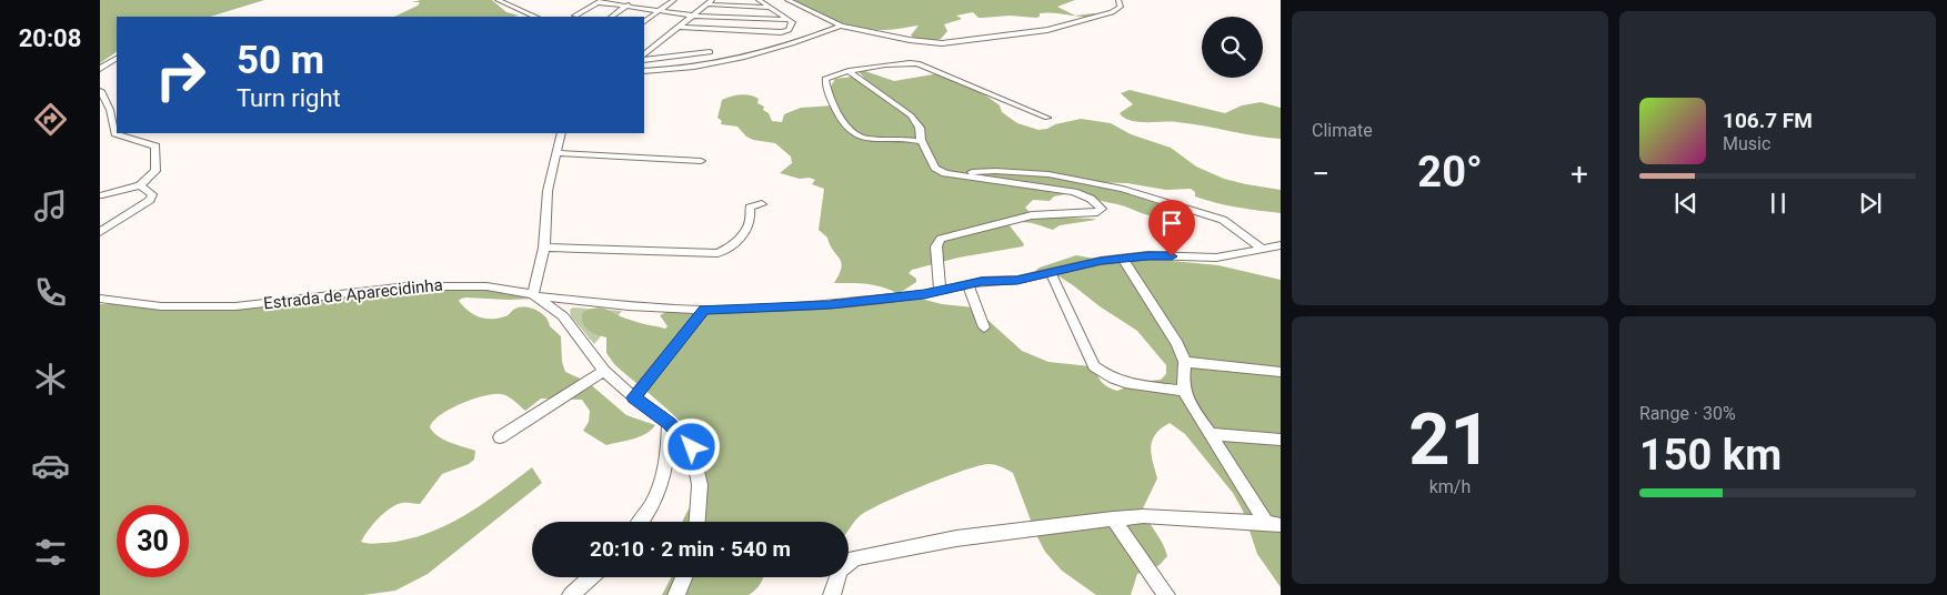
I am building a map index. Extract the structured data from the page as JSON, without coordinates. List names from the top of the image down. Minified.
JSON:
{"streets":{"street":["Estrada de Aparecidinha"]},"page":{"tabs":"20:08","tile":["Climate",["21","km/h"],["Range · 30%","150 km"]],"turn":["50 m","Turn right"],"song":["106.7 FM","Music"],"heat":["−","20°","+"],"limit":"30","trip":"20:10 · 2 min · 540 m"}}
